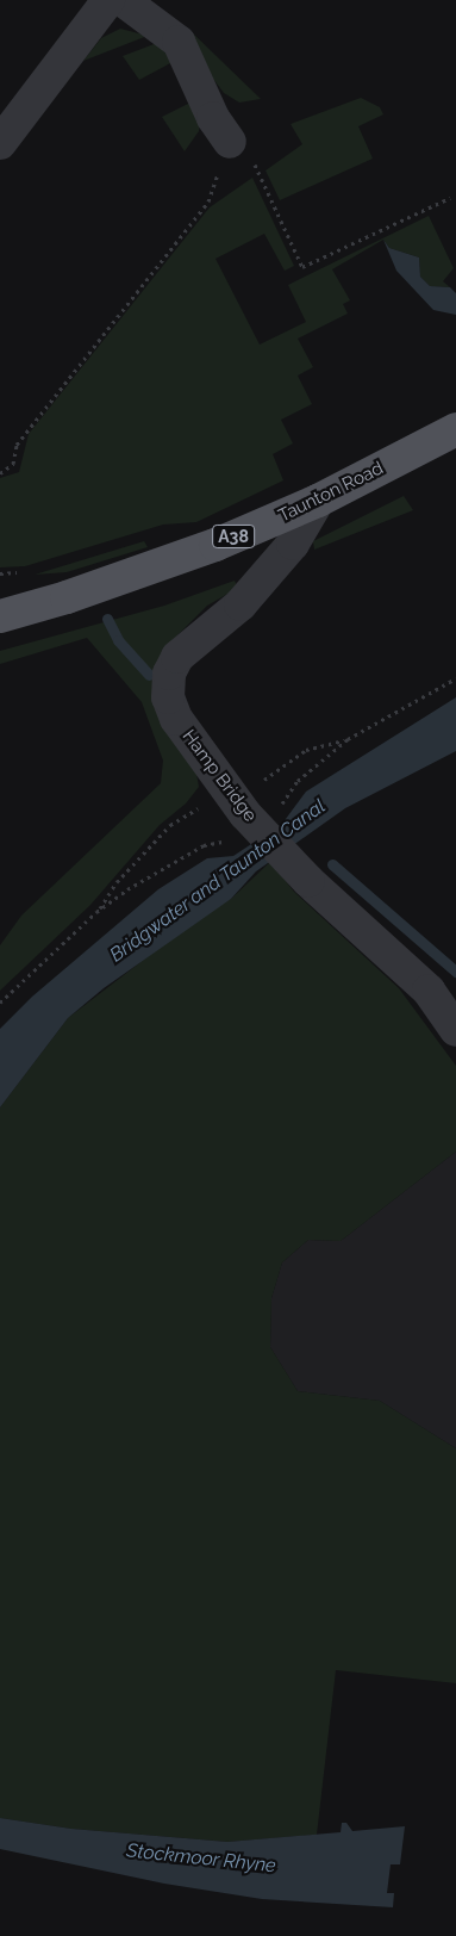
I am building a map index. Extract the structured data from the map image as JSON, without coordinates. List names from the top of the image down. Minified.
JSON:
{"streets":{"main road":["Taunton Road","A38"],"street":["Hamp Bridge"]},"crossings":[["Taunton Road","Hamp Bridge"]],"water":["Bridgwater and Taunton Canal","Stockmoor Rhyne"]}
